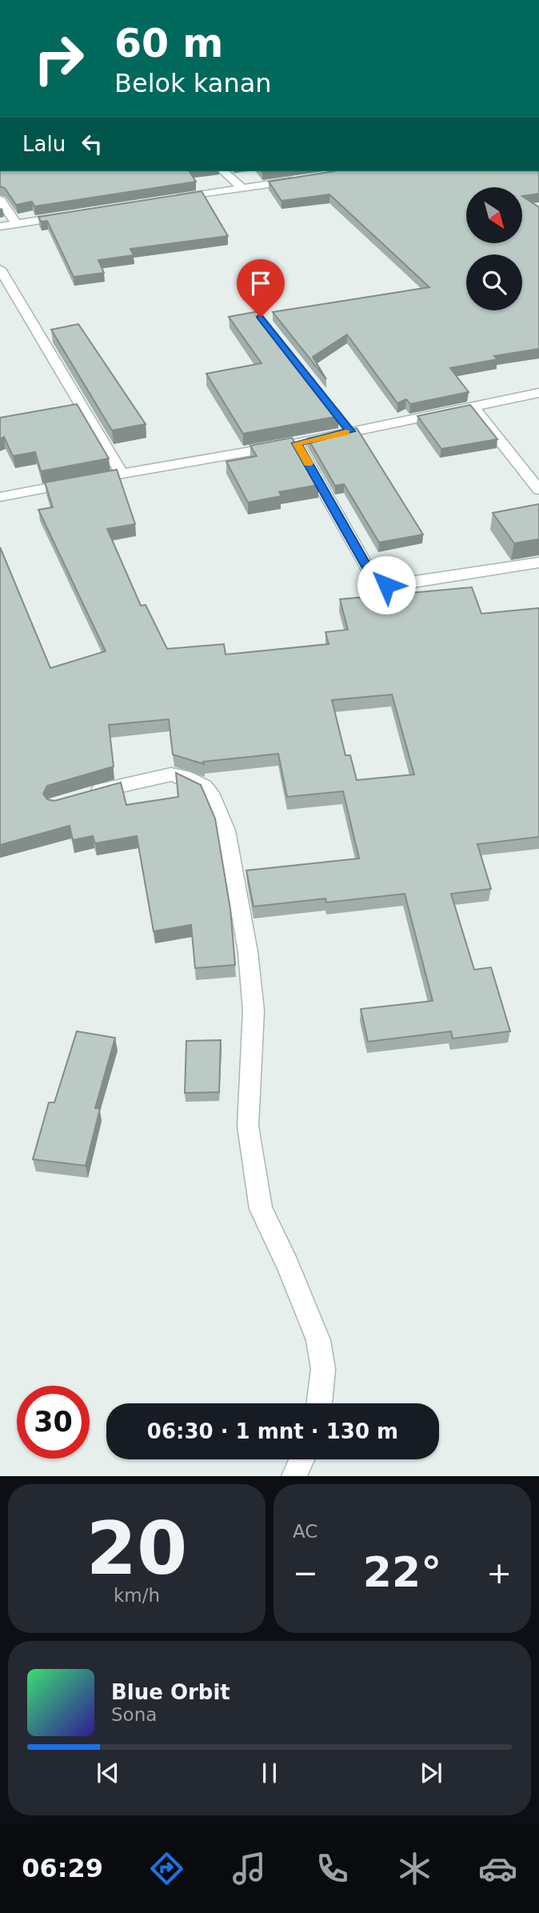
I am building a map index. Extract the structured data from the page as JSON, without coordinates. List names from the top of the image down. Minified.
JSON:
{"north":"bottom right","page":{"turn":["60 m","Belok kanan"],"then":"Lalu","limit":"30","trip":"06:30 · 1 mnt · 130 m","tile":[["20","km/h"],"AC"],"heat":["−","22°","+"],"song":["Blue Orbit","Sona"],"tabs":"06:29"}}
